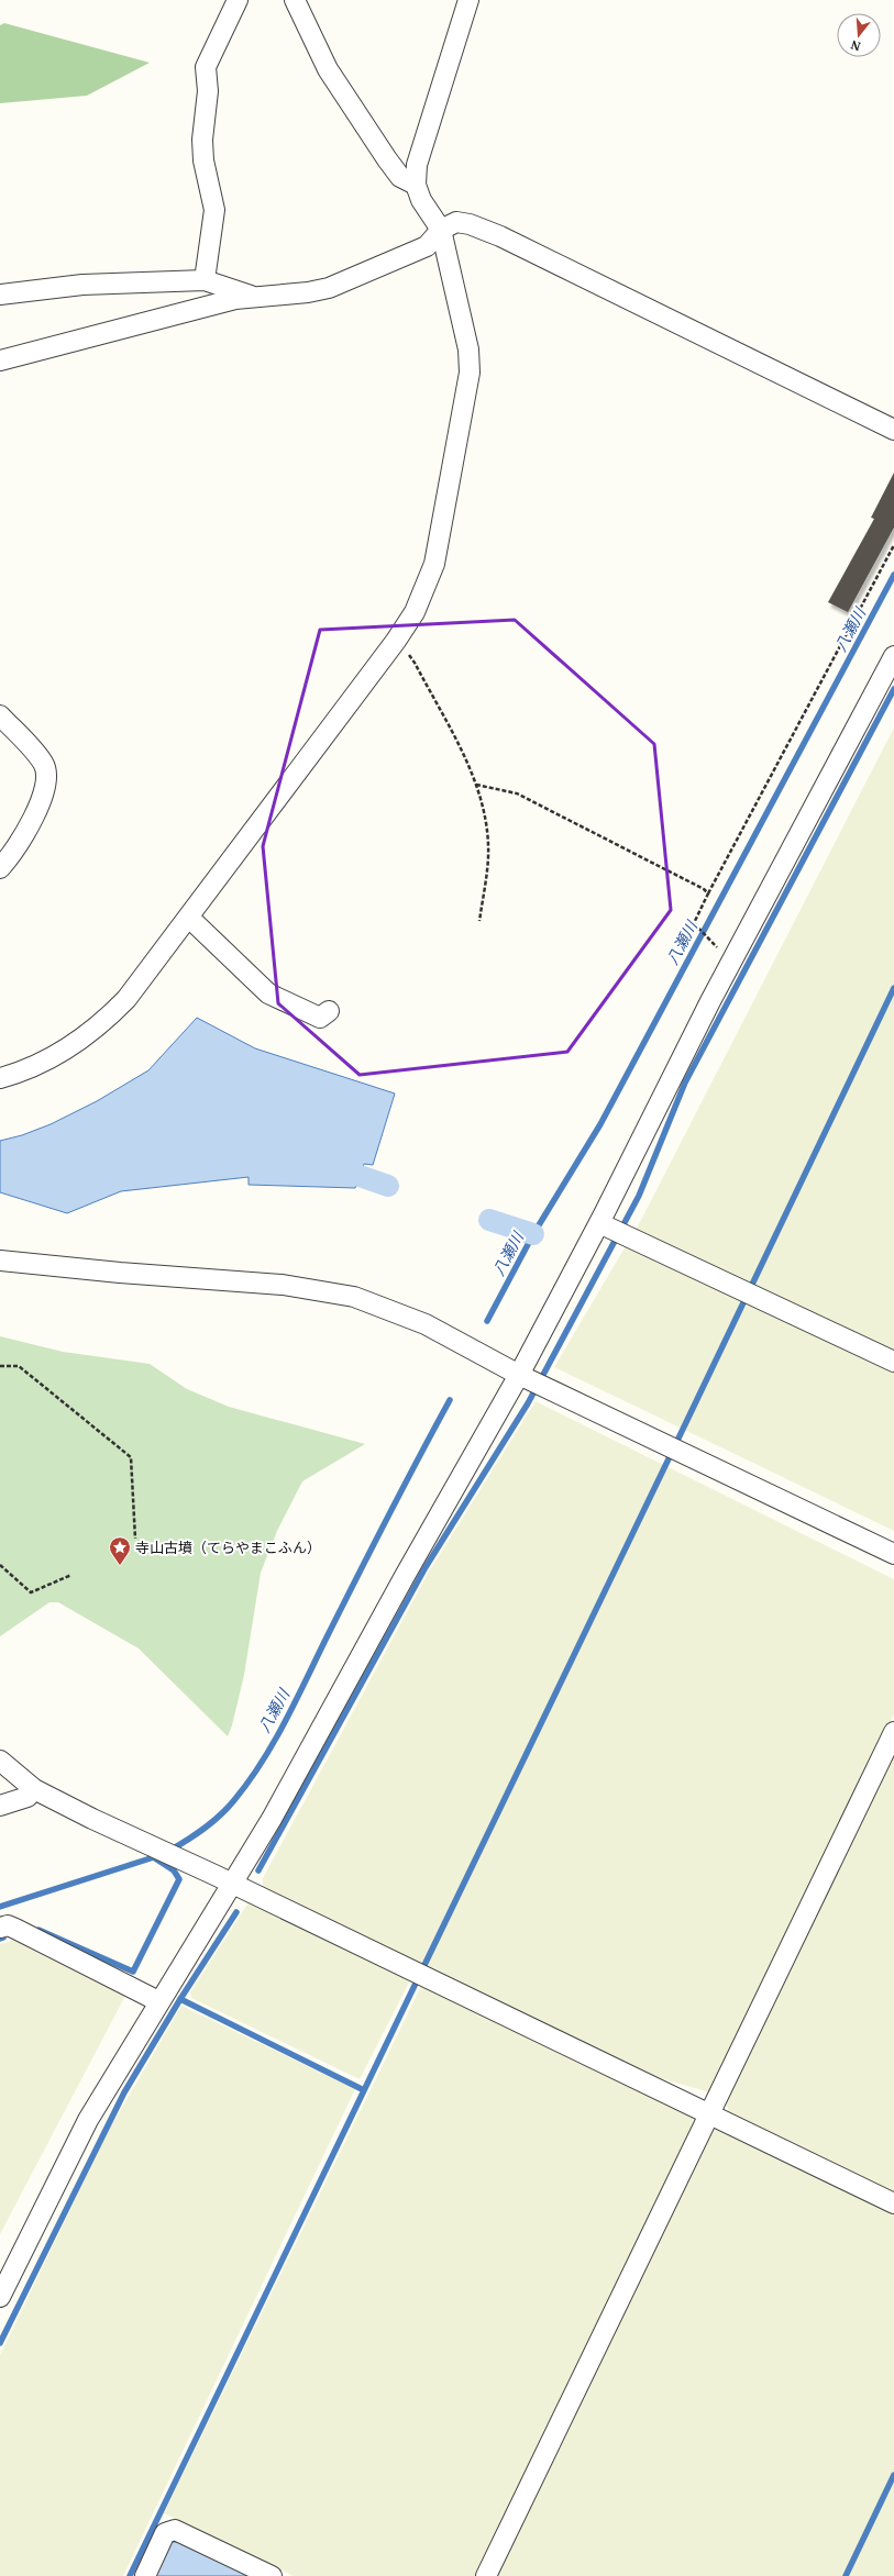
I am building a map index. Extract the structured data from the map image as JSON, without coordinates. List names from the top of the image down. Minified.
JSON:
{"water":["八瀬川"],"places":{"place":["寺山古墳（てらやまこふん）"]},"north":"bottom"}
